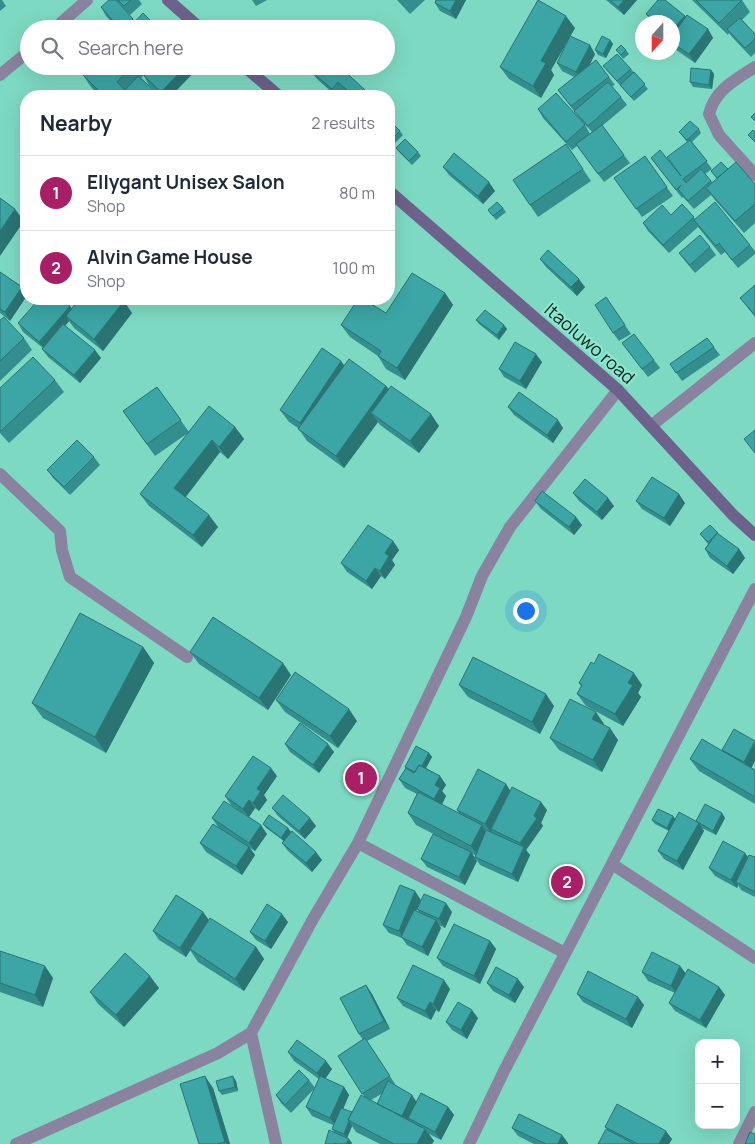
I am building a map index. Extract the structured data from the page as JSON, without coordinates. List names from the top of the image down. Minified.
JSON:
{"streets":{"street":["Itaoluwo road"]},"north":"bottom","page":{"search":"Search here","heading":["Nearby","2 results"],"list":[{"mark":"1","name":"Ellygant Unisex Salon","note":"Shop","value":"80 m"},{"mark":"2","name":"Alvin Game House","note":"Shop","value":"100 m"}],"pins":["1","2"],"map_buttons":["+","−"]}}
